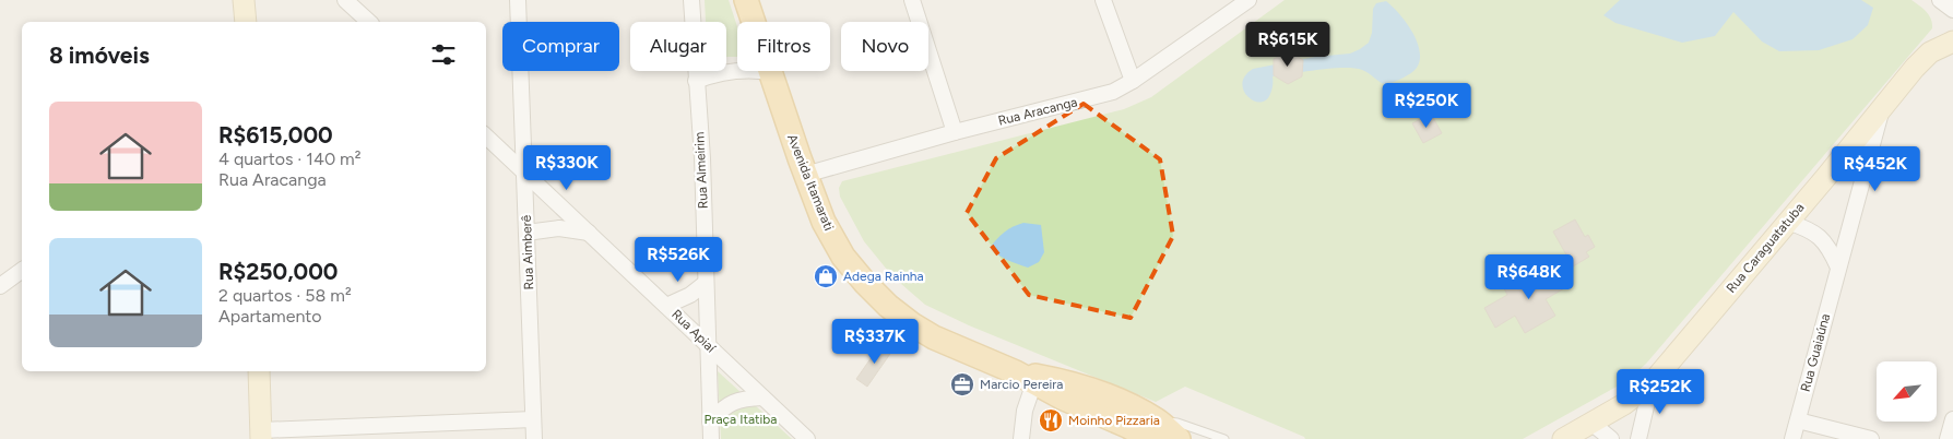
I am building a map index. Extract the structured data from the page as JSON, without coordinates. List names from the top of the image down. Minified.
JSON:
{"streets":{"main road":["Avenida Itamarati"],"street":["Rua Aracanga","Rua Almeirim","Rua Caraguatatuba","Rua Aimberê","Rua Apiaí","Rua Guaiaúna"]},"crossings":[["Rua Aracanga","Avenida Itamarati"],["Rua Almeirim","Rua Apiaí"],["Rua Caraguatatuba","Rua Guaiaúna"],["Rua Aimberê","Rua Apiaí"]],"parks":["Praça Itatiba"],"places":{"shop":["Adega Rainha"],"office":["Marcio Pereira"],"restaurant":["Moinho Pizzaria"]},"north":"bottom left","page":{"price":["R$615K","R$250K","R$330K","R$452K","R$526K","R$648K","R$337K","R$252K"],"chip":["Comprar","Alugar","Filtros","Novo"],"heading":"8 imóveis","list":[{"name":"R$615,000","note":"4 quartos · 140 m² · Rua Aracanga"},{"name":"R$250,000","note":"2 quartos · 58 m² · Apartamento"}]}}
